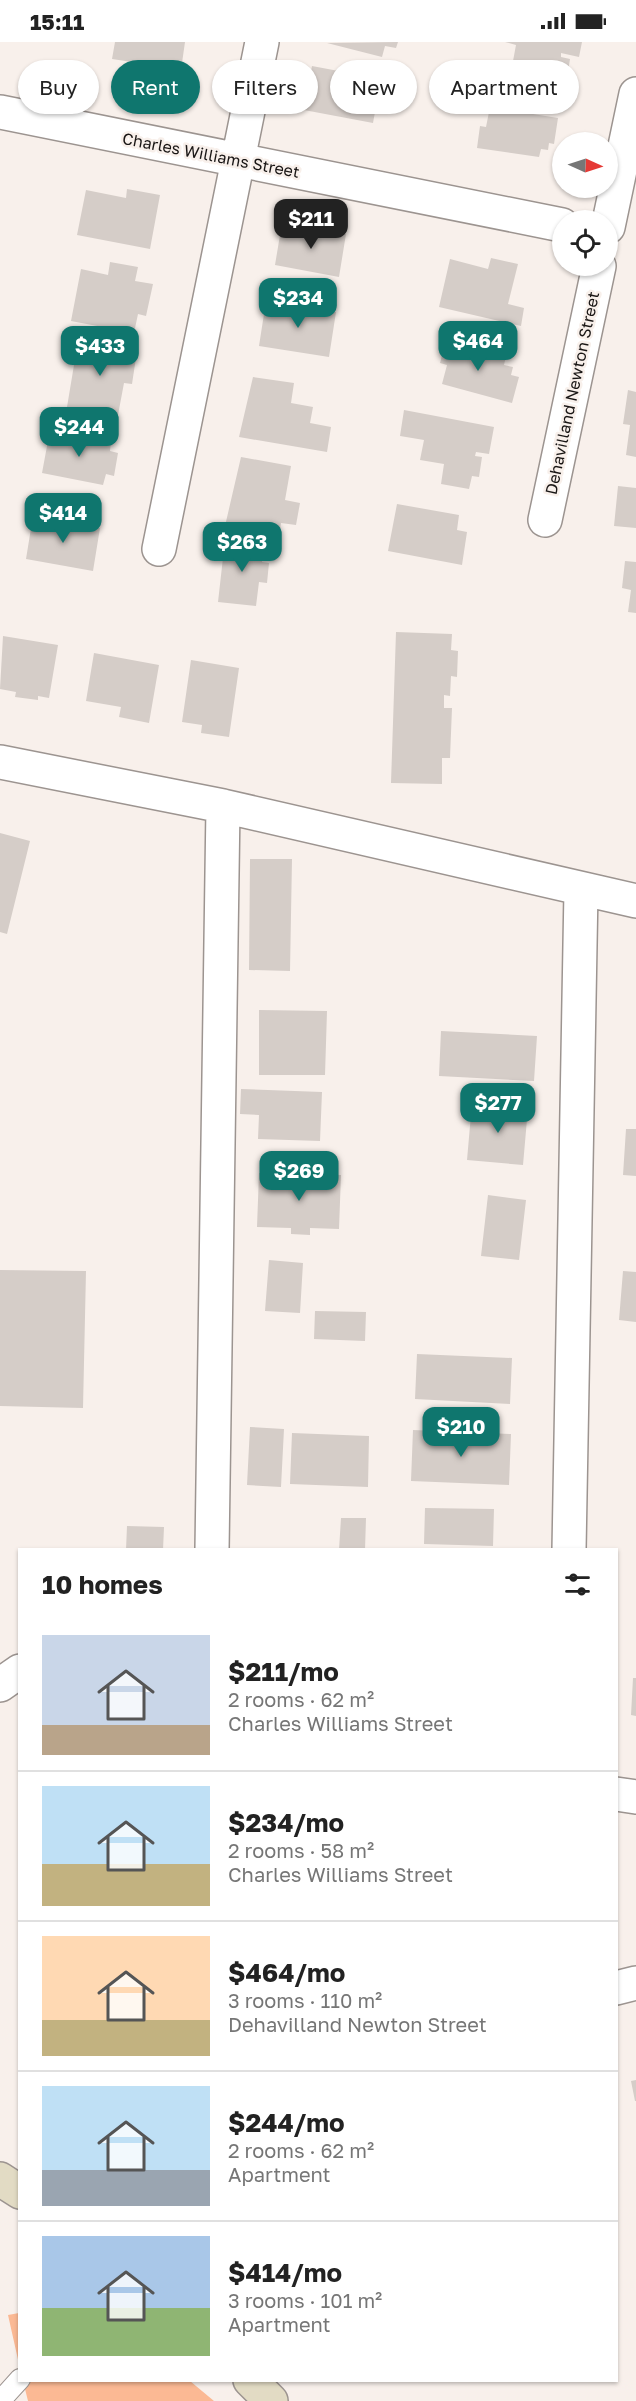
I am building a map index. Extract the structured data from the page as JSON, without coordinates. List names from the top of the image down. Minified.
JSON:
{"streets":{"street":["Charles Williams Street","Dehavilland Newton Street"]},"north":"right","page":{"status":"15:11","chip":["Buy","Rent","Filters","New","Apartment"],"price":["$211","$234","$464","$433","$244","$414","$263","$277","$269","$210"],"heading":"10 homes","list":[{"name":"$211/mo","note":"2 rooms · 62 m² · Charles Williams Street"},{"name":"$234/mo","note":"2 rooms · 58 m² · Charles Williams Street"},{"name":"$464/mo","note":"3 rooms · 110 m² · Dehavilland Newton Street"},{"name":"$244/mo","note":"2 rooms · 62 m² · Apartment"},{"name":"$414/mo","note":"3 rooms · 101 m² · Apartment"}]}}
